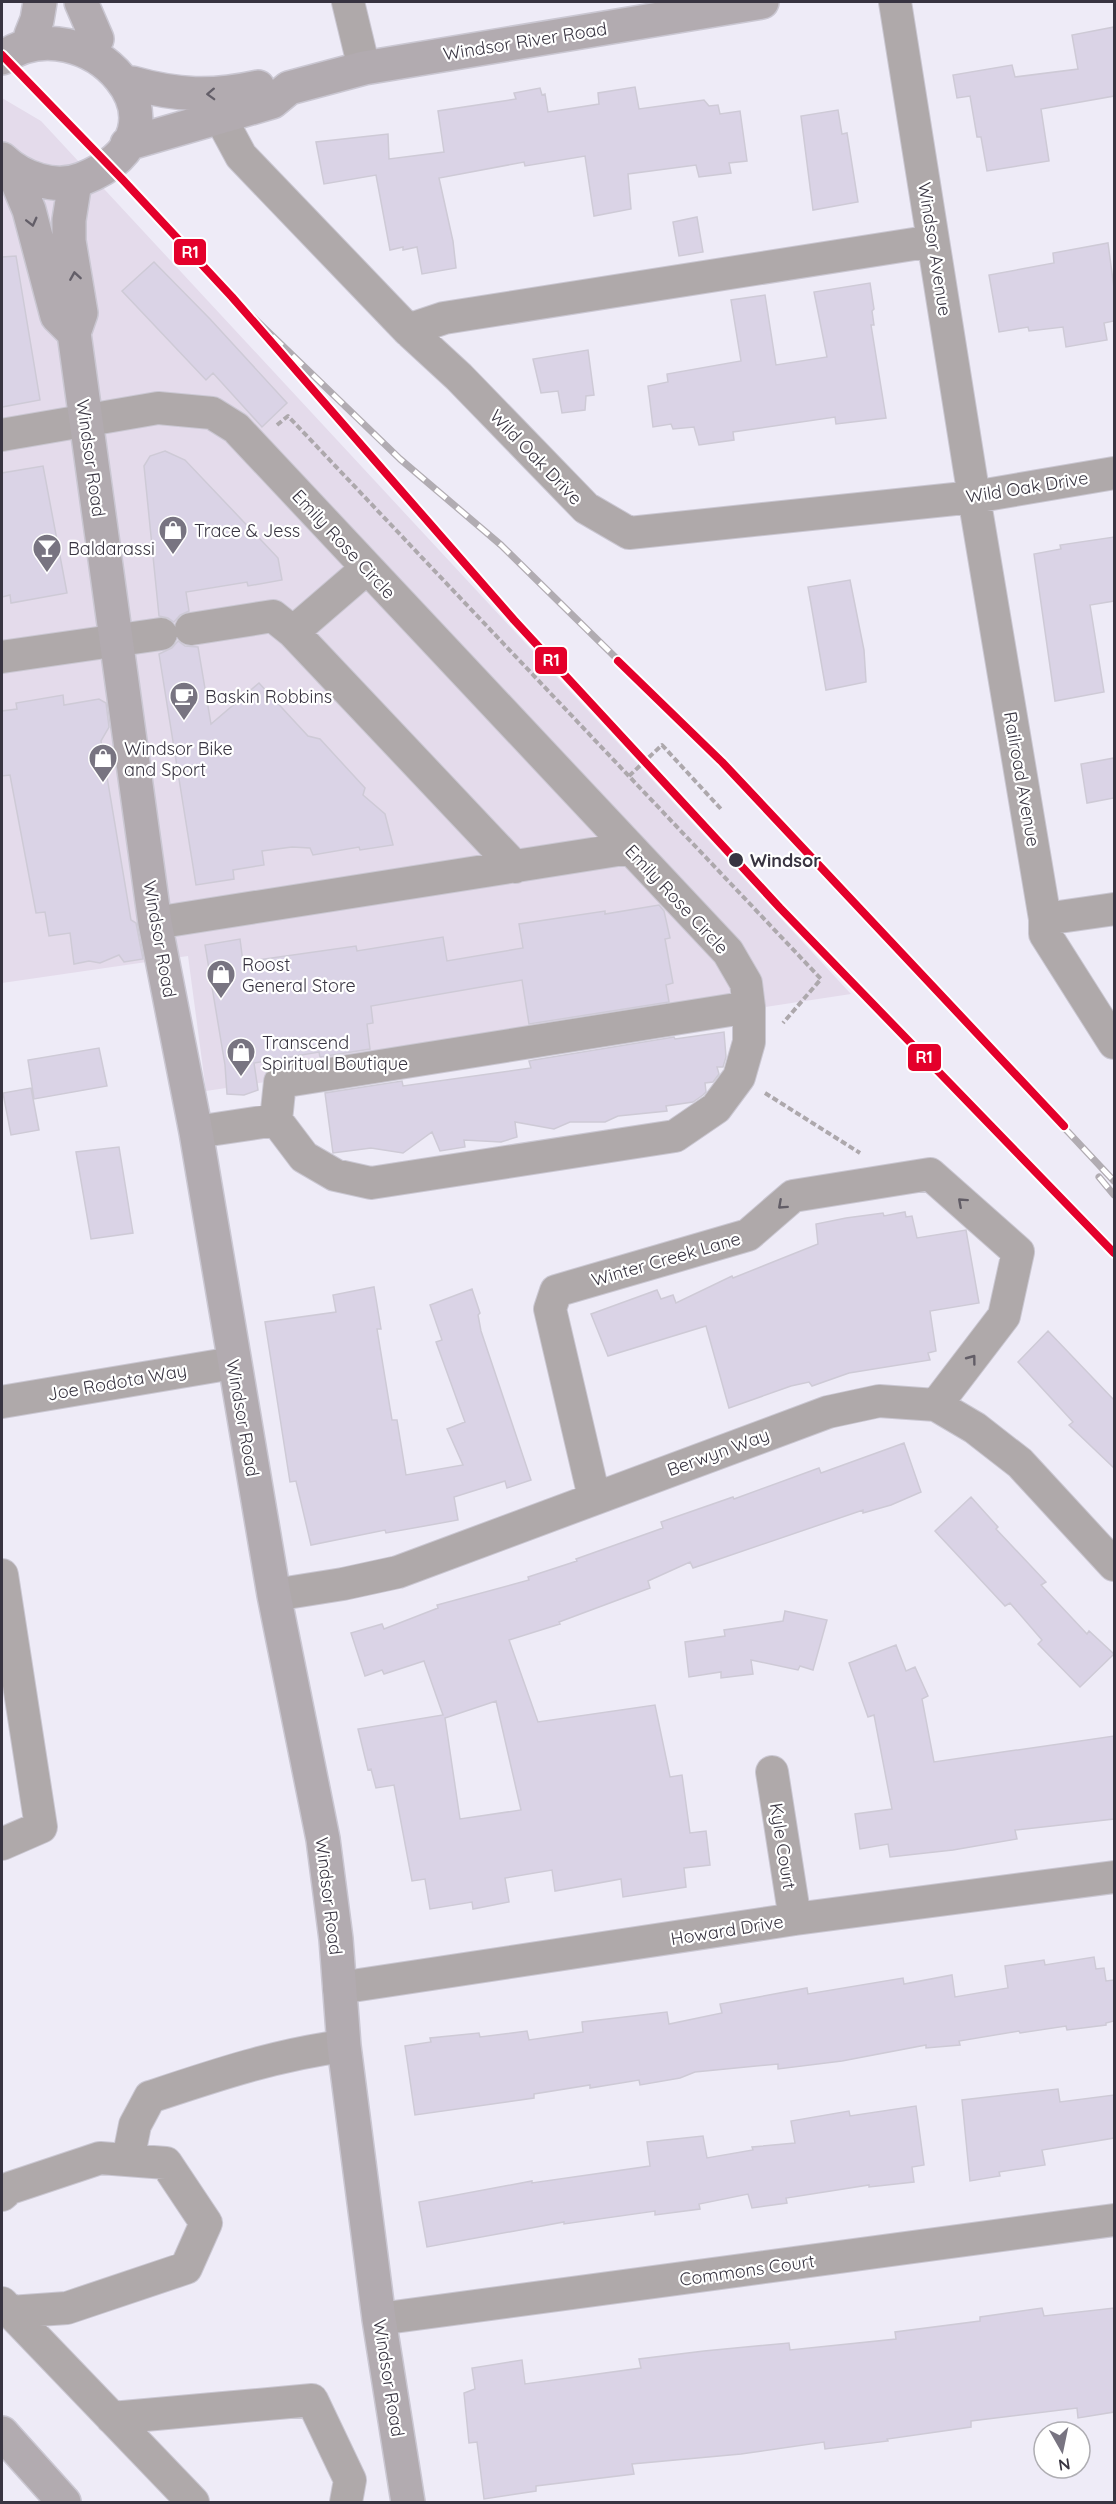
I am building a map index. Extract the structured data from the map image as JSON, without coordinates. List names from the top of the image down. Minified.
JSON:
{"streets":{"main road":["Windsor River Road","Windsor Road"],"street":["Windsor Avenue","Wild Oak Drive","Emily Rose Circle","Railroad Avenue","Winter Creek Lane","Joe Rodota Way","Berwyn Way","Kyle Court","Howard Drive","Commons Court"]},"crossings":[["Windsor River Road","Wild Oak Drive"],["Windsor Avenue","Wild Oak Drive"],["Windsor Avenue","Railroad Avenue"],["Wild Oak Drive","Railroad Avenue"],["Windsor Road","Emily Rose Circle"],["Windsor Road","Joe Rodota Way"],["Windsor Road","Berwyn Way"],["Windsor Road","Howard Drive"],["Windsor Road","Commons Court"],["Winter Creek Lane","Berwyn Way"],["Kyle Court","Howard Drive"]],"places":{"shop":["Trace & Jess","Windsor Bike and Sport","Roost General Store","Transcend Spiritual Boutique"],"bar":["Baldarassi"],"cafe":["Baskin Robbins"],"other":["Windsor"]},"lines":["transit line R1"],"north":"bottom"}
